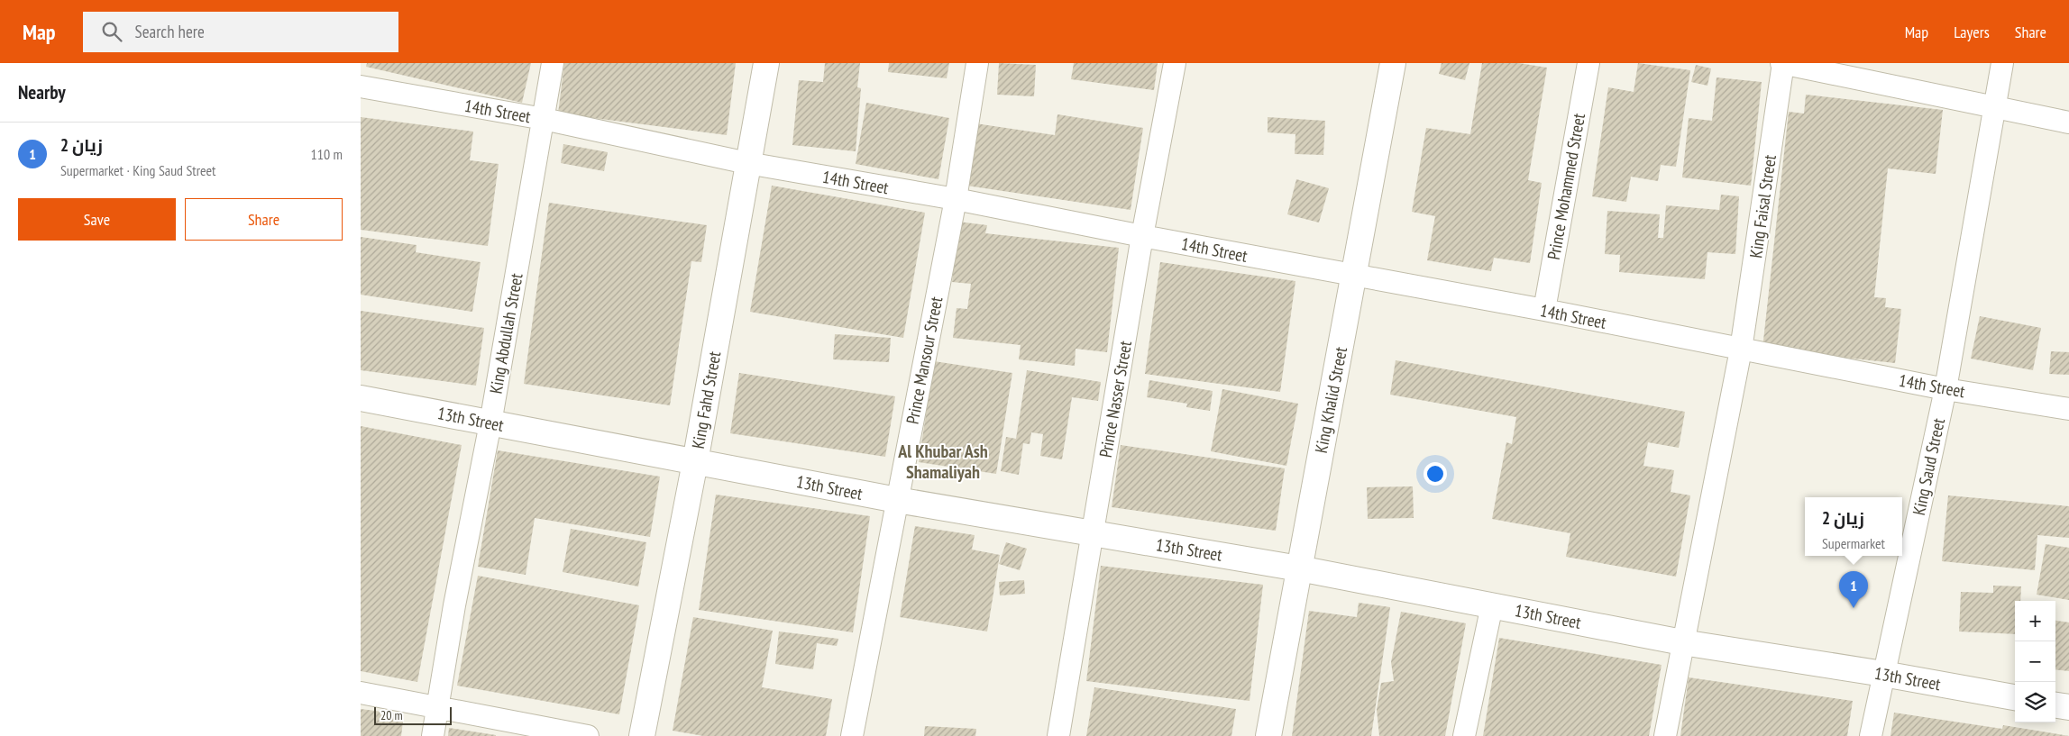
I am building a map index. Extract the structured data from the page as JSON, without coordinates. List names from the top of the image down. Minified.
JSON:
{"streets":{"street":["14th Street","Prince Mohammed Street","King Faisal Street","King Abdullah Street","Prince Mansour Street","Prince Nasser Street","King Fahd Street","King Khalid Street","13th Street","King Saud Street"]},"crossings":[["14th Street","Prince Mohammed Street"],["14th Street","King Faisal Street"],["14th Street","King Abdullah Street"],["14th Street","Prince Mansour Street"],["14th Street","Prince Nasser Street"],["14th Street","King Fahd Street"],["14th Street","King Khalid Street"],["14th Street","King Saud Street"],["King Faisal Street","13th Street"],["King Abdullah Street","13th Street"],["Prince Mansour Street","13th Street"],["Prince Nasser Street","13th Street"],["King Fahd Street","13th Street"],["King Khalid Street","13th Street"],["13th Street","King Saud Street"]],"districts":["Al Khubar Ash Shamaliyah"],"scale_bar":"20 m","page":{"header":"Map","search":"Search here","nav":["Map","Layers","Share"],"heading":"Nearby","list":[{"mark":"1","name":"زيان 2","note":"Supermarket · King Saud Street","value":"110 m"}],"buttons":["Save","Share"],"popup":["زيان 2","Supermarket"],"pins":"1","map_buttons":["+","−"],"scale":"20 m"}}
